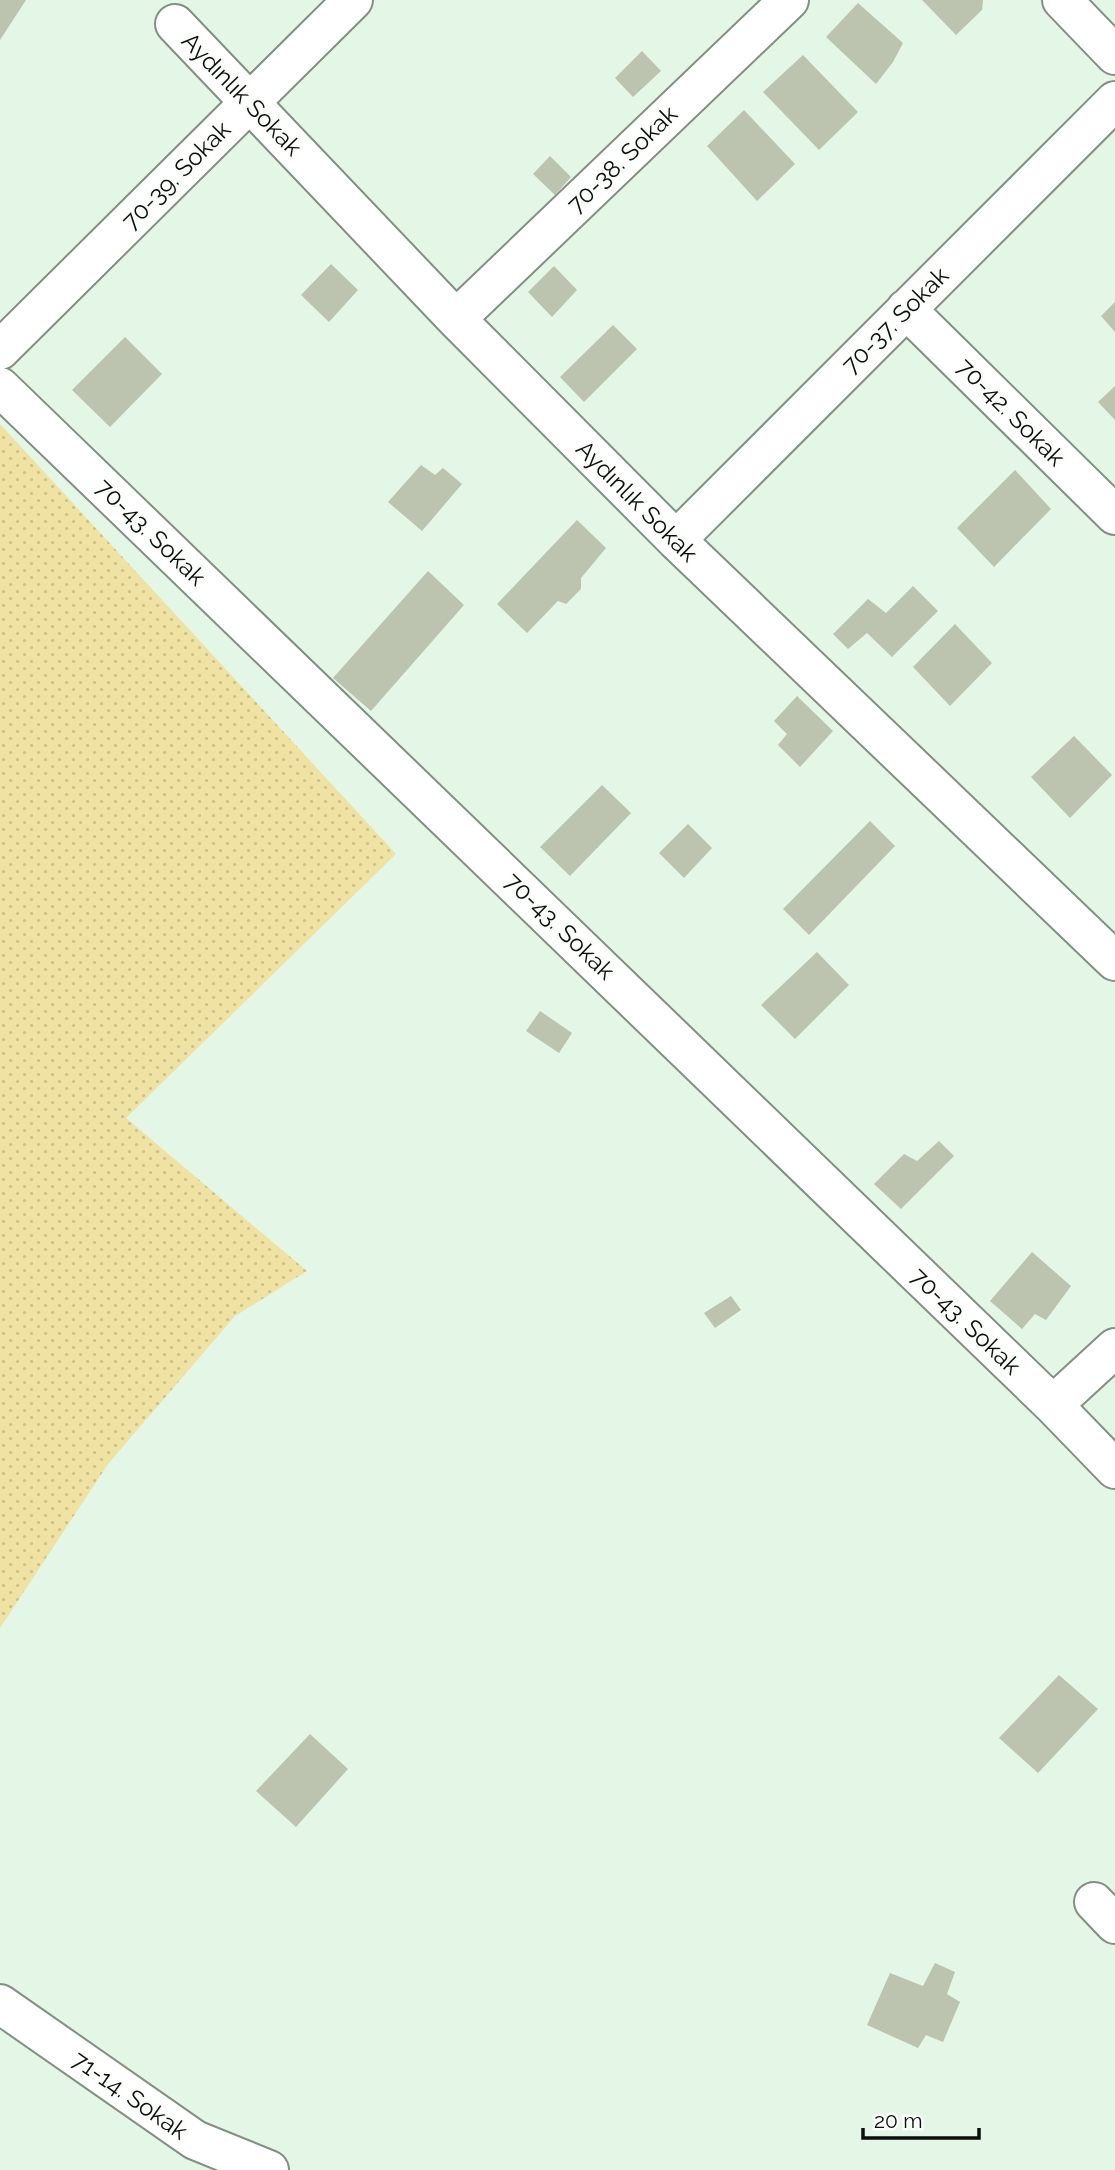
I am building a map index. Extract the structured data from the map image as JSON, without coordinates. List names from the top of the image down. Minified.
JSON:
{"streets":{"street":["Aydınlık Sokak","70-38. Sokak","70-39. Sokak","70-37. Sokak","70-42. Sokak","70-43. Sokak","71-14. Sokak"]},"crossings":[["Aydınlık Sokak","70-38. Sokak"],["Aydınlık Sokak","70-39. Sokak"],["Aydınlık Sokak","70-37. Sokak"],["70-37. Sokak","70-42. Sokak"]],"scale_bar":"20 m"}
